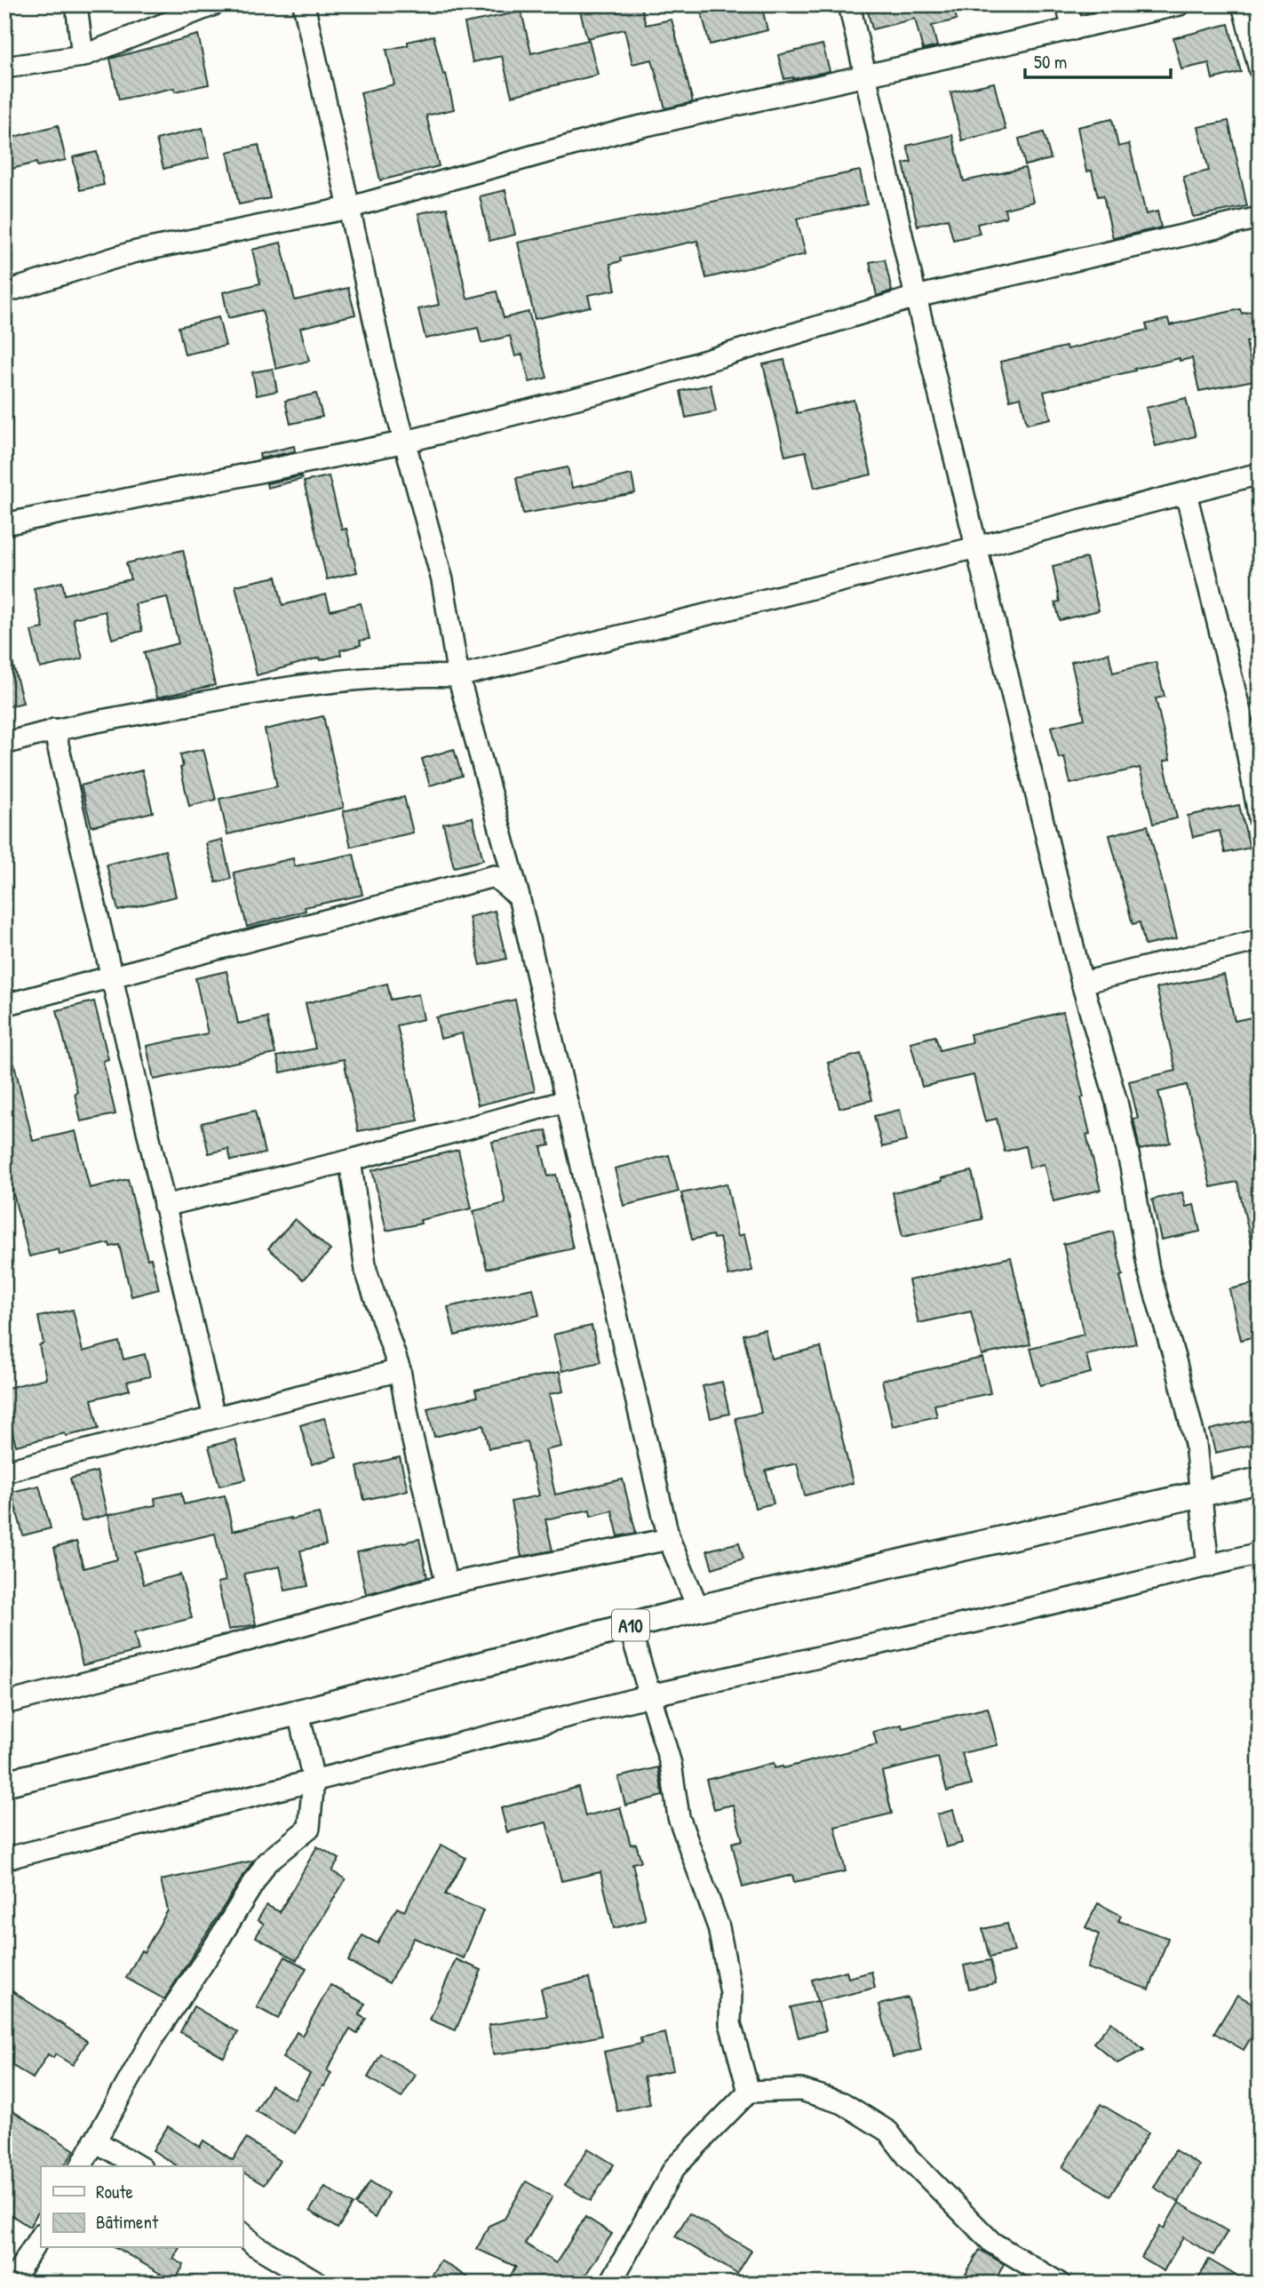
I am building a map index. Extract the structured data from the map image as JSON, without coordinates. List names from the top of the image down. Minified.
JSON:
{"streets":{"main road":["A10"]},"legend":["Route","Bâtiment"],"scale_bar":"50 m"}
